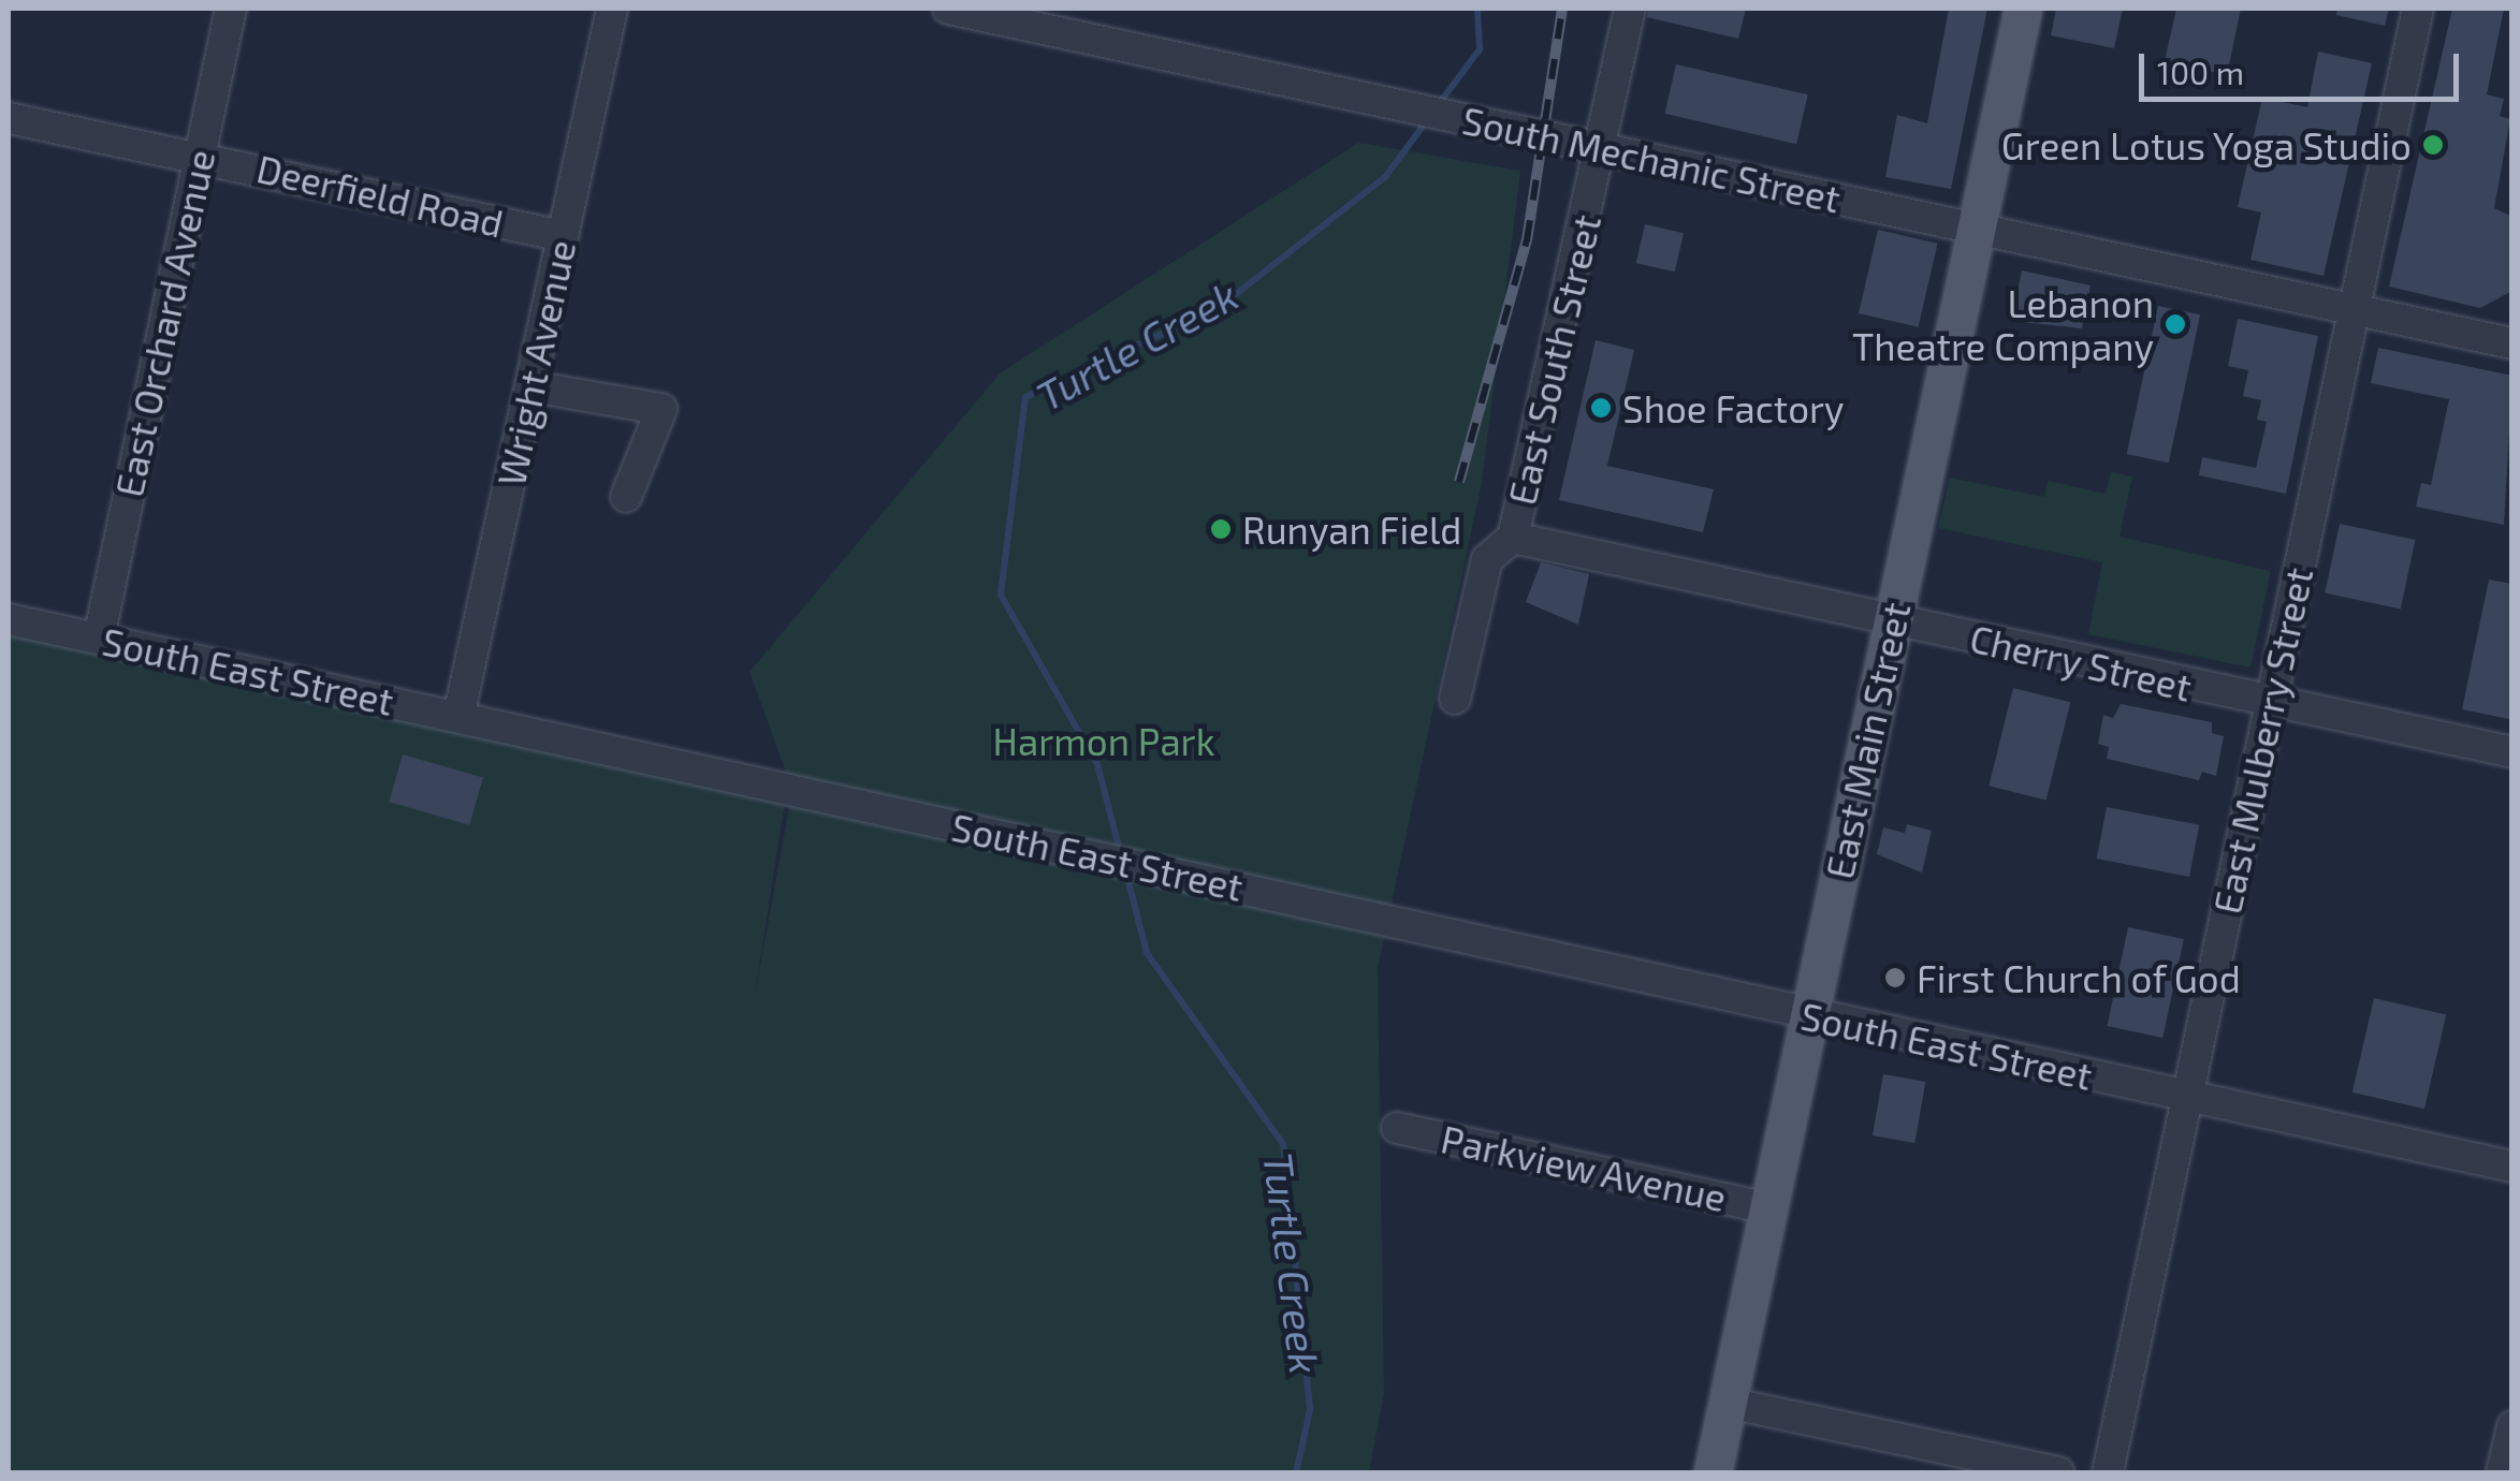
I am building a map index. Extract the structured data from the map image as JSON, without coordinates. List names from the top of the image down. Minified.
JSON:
{"streets":{"main road":["East Main Street"],"street":["South Mechanic Street","Deerfield Road","East Orchard Avenue","East South Street","Wright Avenue","Cherry Street","South East Street","East Mulberry Street","Parkview Avenue"]},"crossings":[["South Mechanic Street","East South Street"],["South Mechanic Street","East Main Street"],["South Mechanic Street","East Mulberry Street"],["Deerfield Road","East Orchard Avenue"],["Deerfield Road","Wright Avenue"],["East Orchard Avenue","South East Street"],["East South Street","Cherry Street"],["Wright Avenue","South East Street"],["Cherry Street","East Main Street"],["Cherry Street","East Mulberry Street"],["South East Street","East Main Street"],["South East Street","East Mulberry Street"],["East Main Street","Parkview Avenue"]],"water":["Turtle Creek"],"parks":["Harmon Park"],"places":["Green Lotus Yoga Studio","Lebanon Theatre Company","Shoe Factory","Runyan Field","First Church of God"],"scale_bar":"100 m"}
